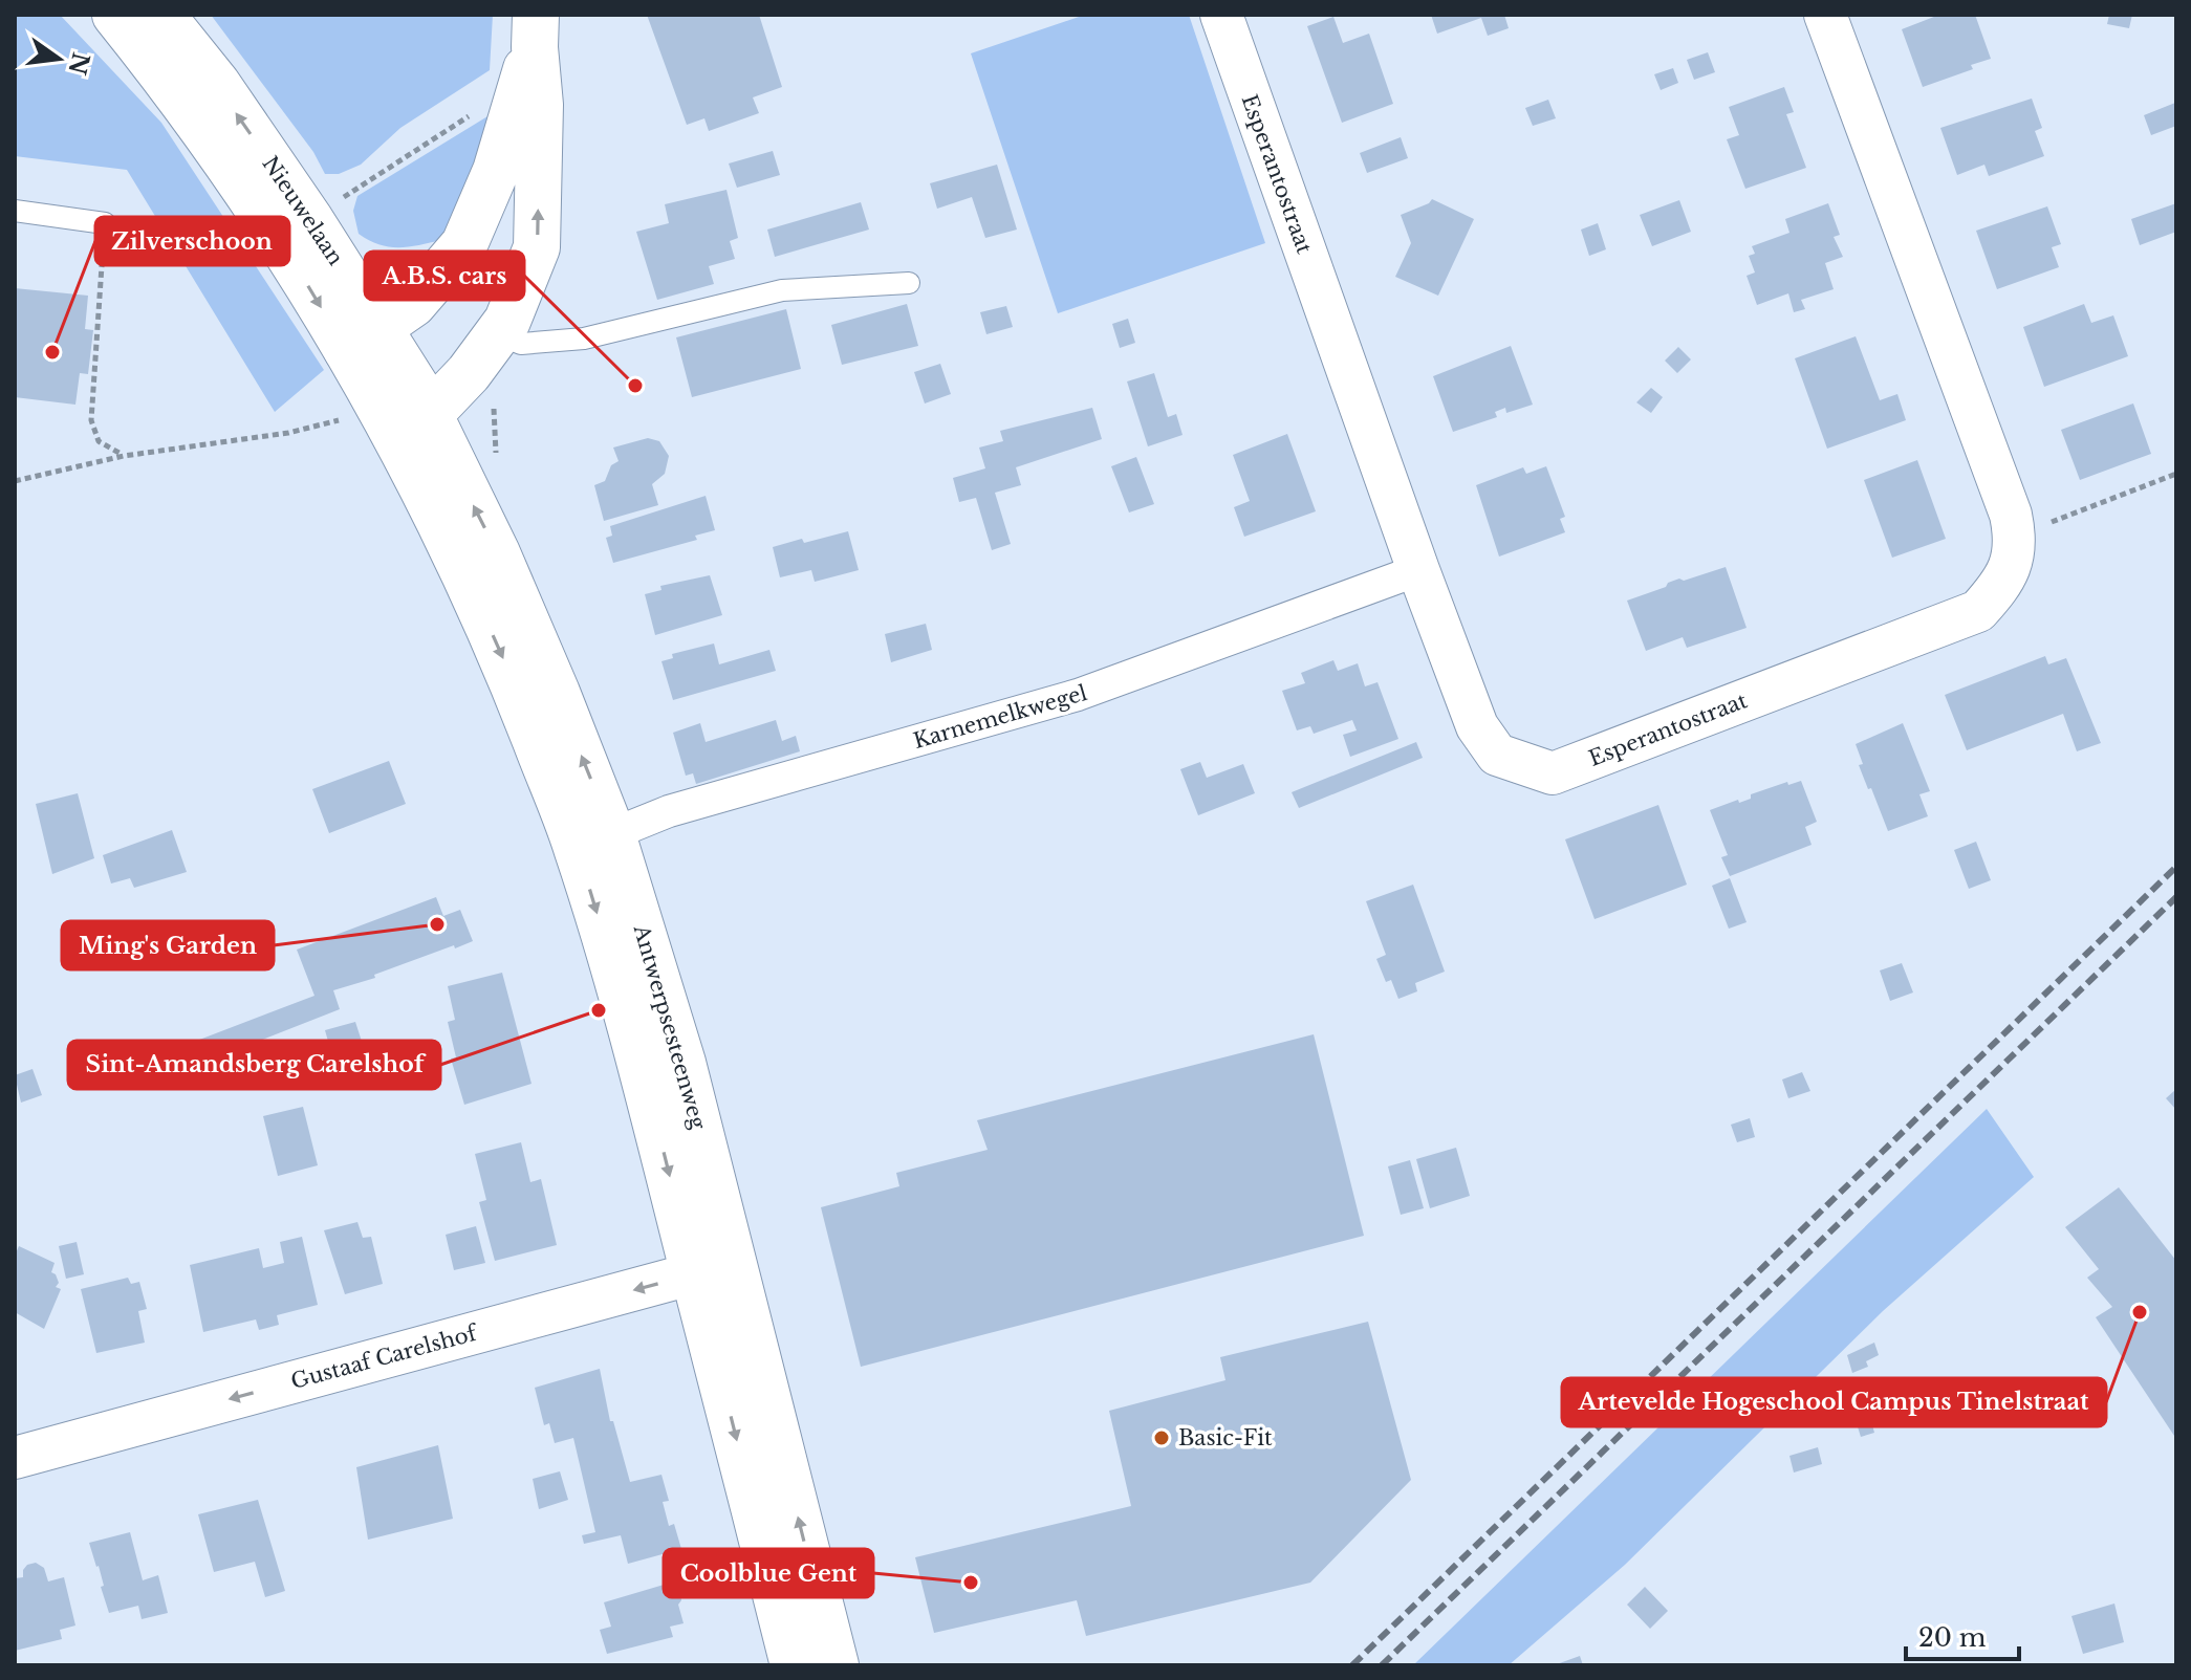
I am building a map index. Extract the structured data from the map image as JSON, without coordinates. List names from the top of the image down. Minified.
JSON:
{"streets":{"main road":["Nieuwelaan","Antwerpsesteenweg"],"street":["Esperantostraat","Karnemelkwegel","Gustaaf Carelshof"]},"crossings":[["Esperantostraat","Karnemelkwegel"],["Nieuwelaan","Antwerpsesteenweg"],["Karnemelkwegel","Antwerpsesteenweg"],["Antwerpsesteenweg","Gustaaf Carelshof"]],"one_way":["Gustaaf Carelshof"],"places":["Zilverschoon","A.B.S. cars","Ming's Garden","Sint-Amandsberg Carelshof","Artevelde Hogeschool Campus Tinelstraat","Basic-Fit","Coolblue Gent"],"scale_bar":"20 m","north":"right"}
